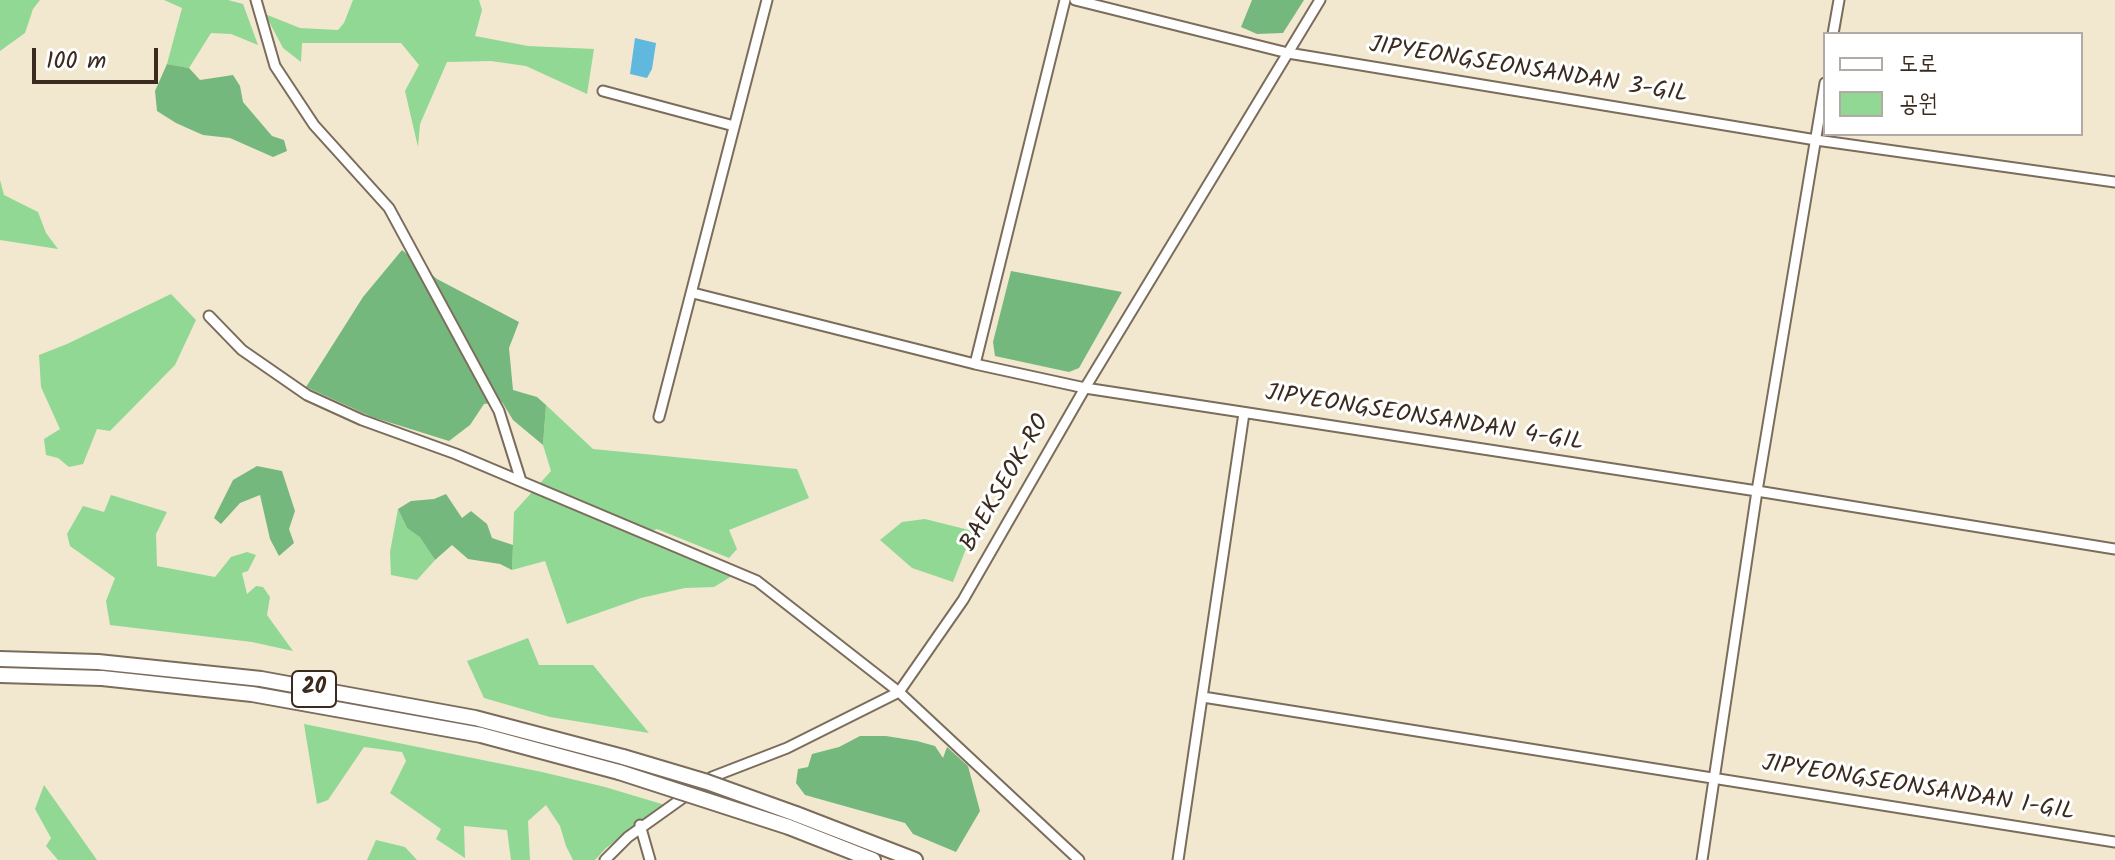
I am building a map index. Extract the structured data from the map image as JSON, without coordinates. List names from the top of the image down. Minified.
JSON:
{"streets":{"highway":["20"],"street":["JIPYEONGSEONSANDAN 3-GIL","JIPYEONGSEONSANDAN 4-GIL","BAEKSEOK-RO","JIPYEONGSEONSANDAN 1-GIL"]},"crossings":[["JIPYEONGSEONSANDAN 3-GIL","BAEKSEOK-RO"],["JIPYEONGSEONSANDAN 4-GIL","BAEKSEOK-RO"]],"legend":["도로","공원"],"scale_bar":"100 m"}
